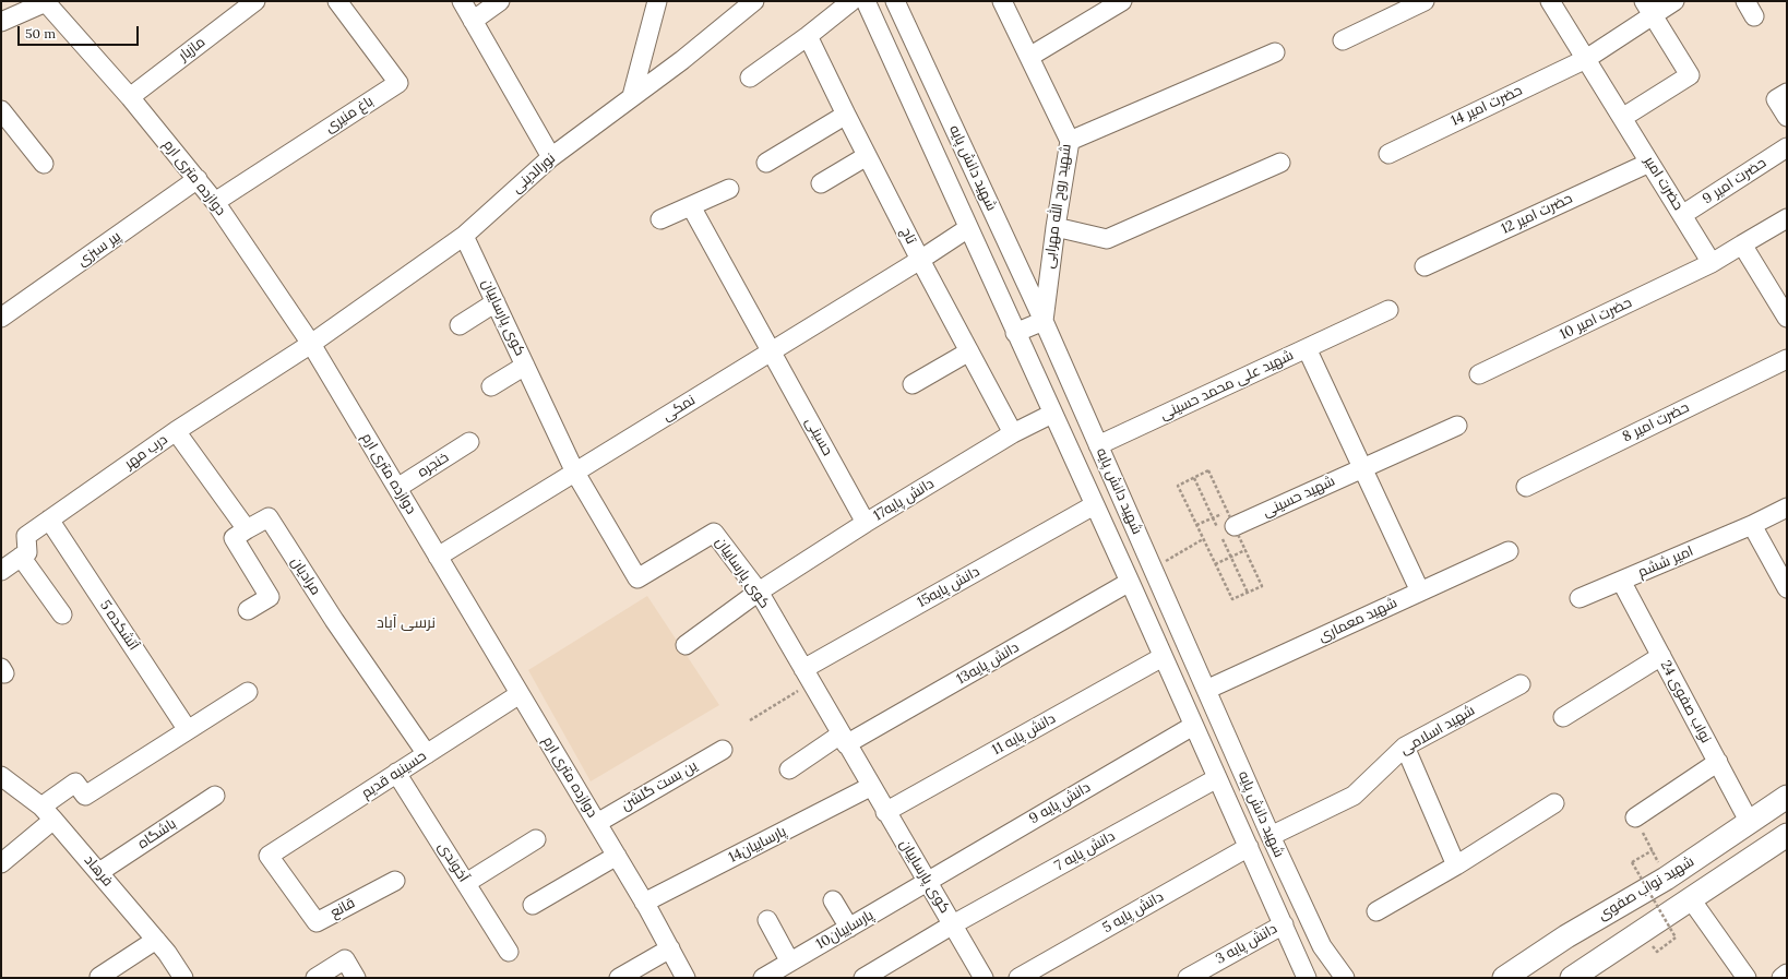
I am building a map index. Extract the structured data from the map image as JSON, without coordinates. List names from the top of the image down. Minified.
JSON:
{"streets":{"main road":["شهید نواب صفوی"],"street":["مازیار","حضرت امیر 14","باغ منیری","شهید دانش پایه","نورالدینی","دوازده متری ارم","حضرت امیر 9","حضرت امیر","شهید روح الله مهرابی","حضرت امیر 12","تاچ","پیر سبزی","کوی پارساییان","حضرت امیر 10","شهید علی محمد حسینی","نمکی","حضرت امیر 8","حسینی","درب مهر","خنجره","شهید حسینی","دانش پایه17","امیر ششم","مرادیان","دانش پایه15","شهید معماری","آتشکده 5","دانش پایه13","نواب صفوی 24","شهید اسلامی","دانش پایه 11","حسینیه قدیم","ین بست گلشن","دانش پایه 9","باشگاه","پارساییان14","دانش پایه 7","آخوندی","فرهاد","قانع","دانش پایه 5","پارساییان10","دانش پایه 3"]},"crossings":[["مازیار","دوازده متری ارم"],["حضرت امیر 14","حضرت امیر"],["باغ منیری","دوازده متری ارم"],["شهید دانش پایه","شهید روح الله مهرابی"],["شهید دانش پایه","شهید علی محمد حسینی"],["شهید دانش پایه","نمکی"],["شهید دانش پایه","دانش پایه17"],["شهید دانش پایه","دانش پایه15"],["شهید دانش پایه","شهید معماری"],["شهید دانش پایه","دانش پایه13"],["شهید دانش پایه","شهید اسلامی"],["شهید دانش پایه","دانش پایه 11"],["شهید دانش پایه","دانش پایه 9"],["شهید دانش پایه","دانش پایه 7"],["شهید دانش پایه","دانش پایه 5"],["شهید دانش پایه","دانش پایه 3"],["نورالدینی","دوازده متری ارم"],["نورالدینی","کوی پارساییان"],["نورالدینی","درب مهر"],["دوازده متری ارم","پیر سبزی"],["دوازده متری ارم","نمکی"],["دوازده متری ارم","درب مهر"],["دوازده متری ارم","خنجره"],["دوازده متری ارم","حسینیه قدیم"],["دوازده متری ارم","ین بست گلشن"],["دوازده متری ارم","پارساییان14"],["حضرت امیر 9","حضرت امیر"],["حضرت امیر","حضرت امیر 12"],["حضرت امیر","حضرت امیر 10"],["تاچ","نمکی"],["تاچ","دانش پایه17"],["کوی پارساییان","نمکی"],["کوی پارساییان","دانش پایه17"],["کوی پارساییان","دانش پایه15"],["کوی پارساییان","دانش پایه13"],["کوی پارساییان","دانش پایه 11"],["کوی پارساییان","دانش پایه 9"],["کوی پارساییان","پارساییان14"],["کوی پارساییان","دانش پایه 7"],["کوی پارساییان","پارساییان10"],["شهید علی محمد حسینی","شهید حسینی"],["شهید علی محمد حسینی","شهید معماری"],["نمکی","حسینی"],["حسینی","دانش پایه17"],["درب مهر","آتشکده 5"],["امیر ششم","نواب صفوی 24"],["مرادیان","حسینیه قدیم"],["نواب صفوی 24","شهید نواب صفوی"],["حسینیه قدیم","آخوندی"],["حسینیه قدیم","قانع"],["دانش پایه 9","پارساییان10"],["باشگاه","فرهاد"]],"districts":["نرسی آباد"],"scale_bar":"50 m"}
